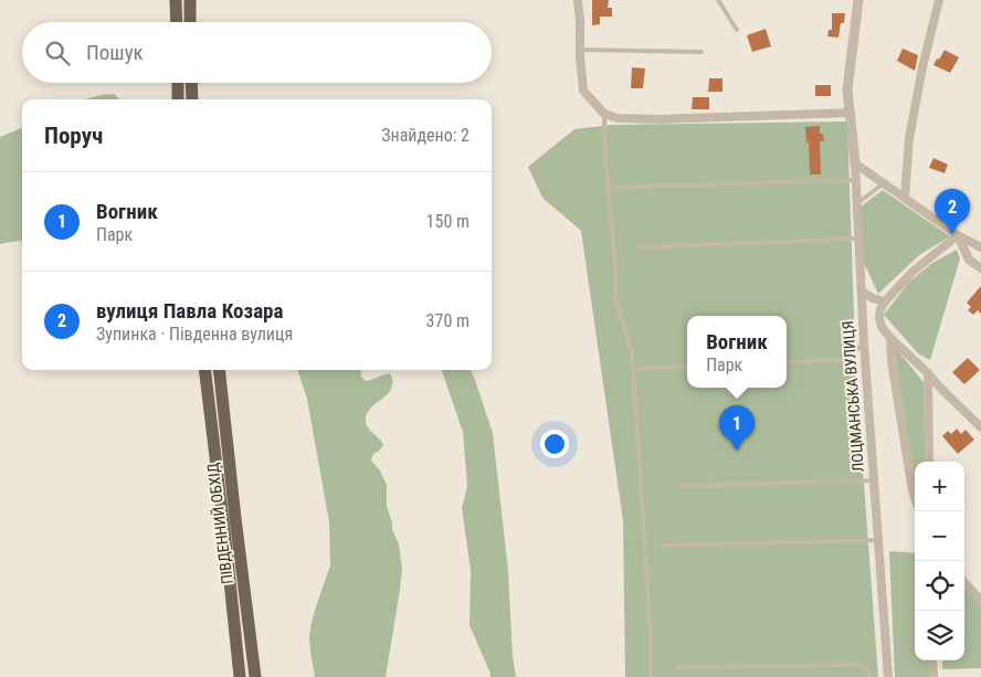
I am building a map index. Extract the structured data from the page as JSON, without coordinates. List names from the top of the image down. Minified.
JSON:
{"streets":{"main road":["ПІВДЕННИЙ ОБХІД"],"street":["ЛОЦМАНСЬКА ВУЛИЦЯ"]},"page":{"search":"Пошук","heading":["Поруч","Знайдено: 2"],"list":[{"mark":"1","name":"Вогник","note":"Парк","value":"150 m"},{"mark":"2","name":"вулиця Павла Козара","note":"Зупинка · Південна вулиця","value":"370 m"}],"pins":["2","1"],"popup":["Вогник","Парк"],"map_buttons":["+","−"]}}
